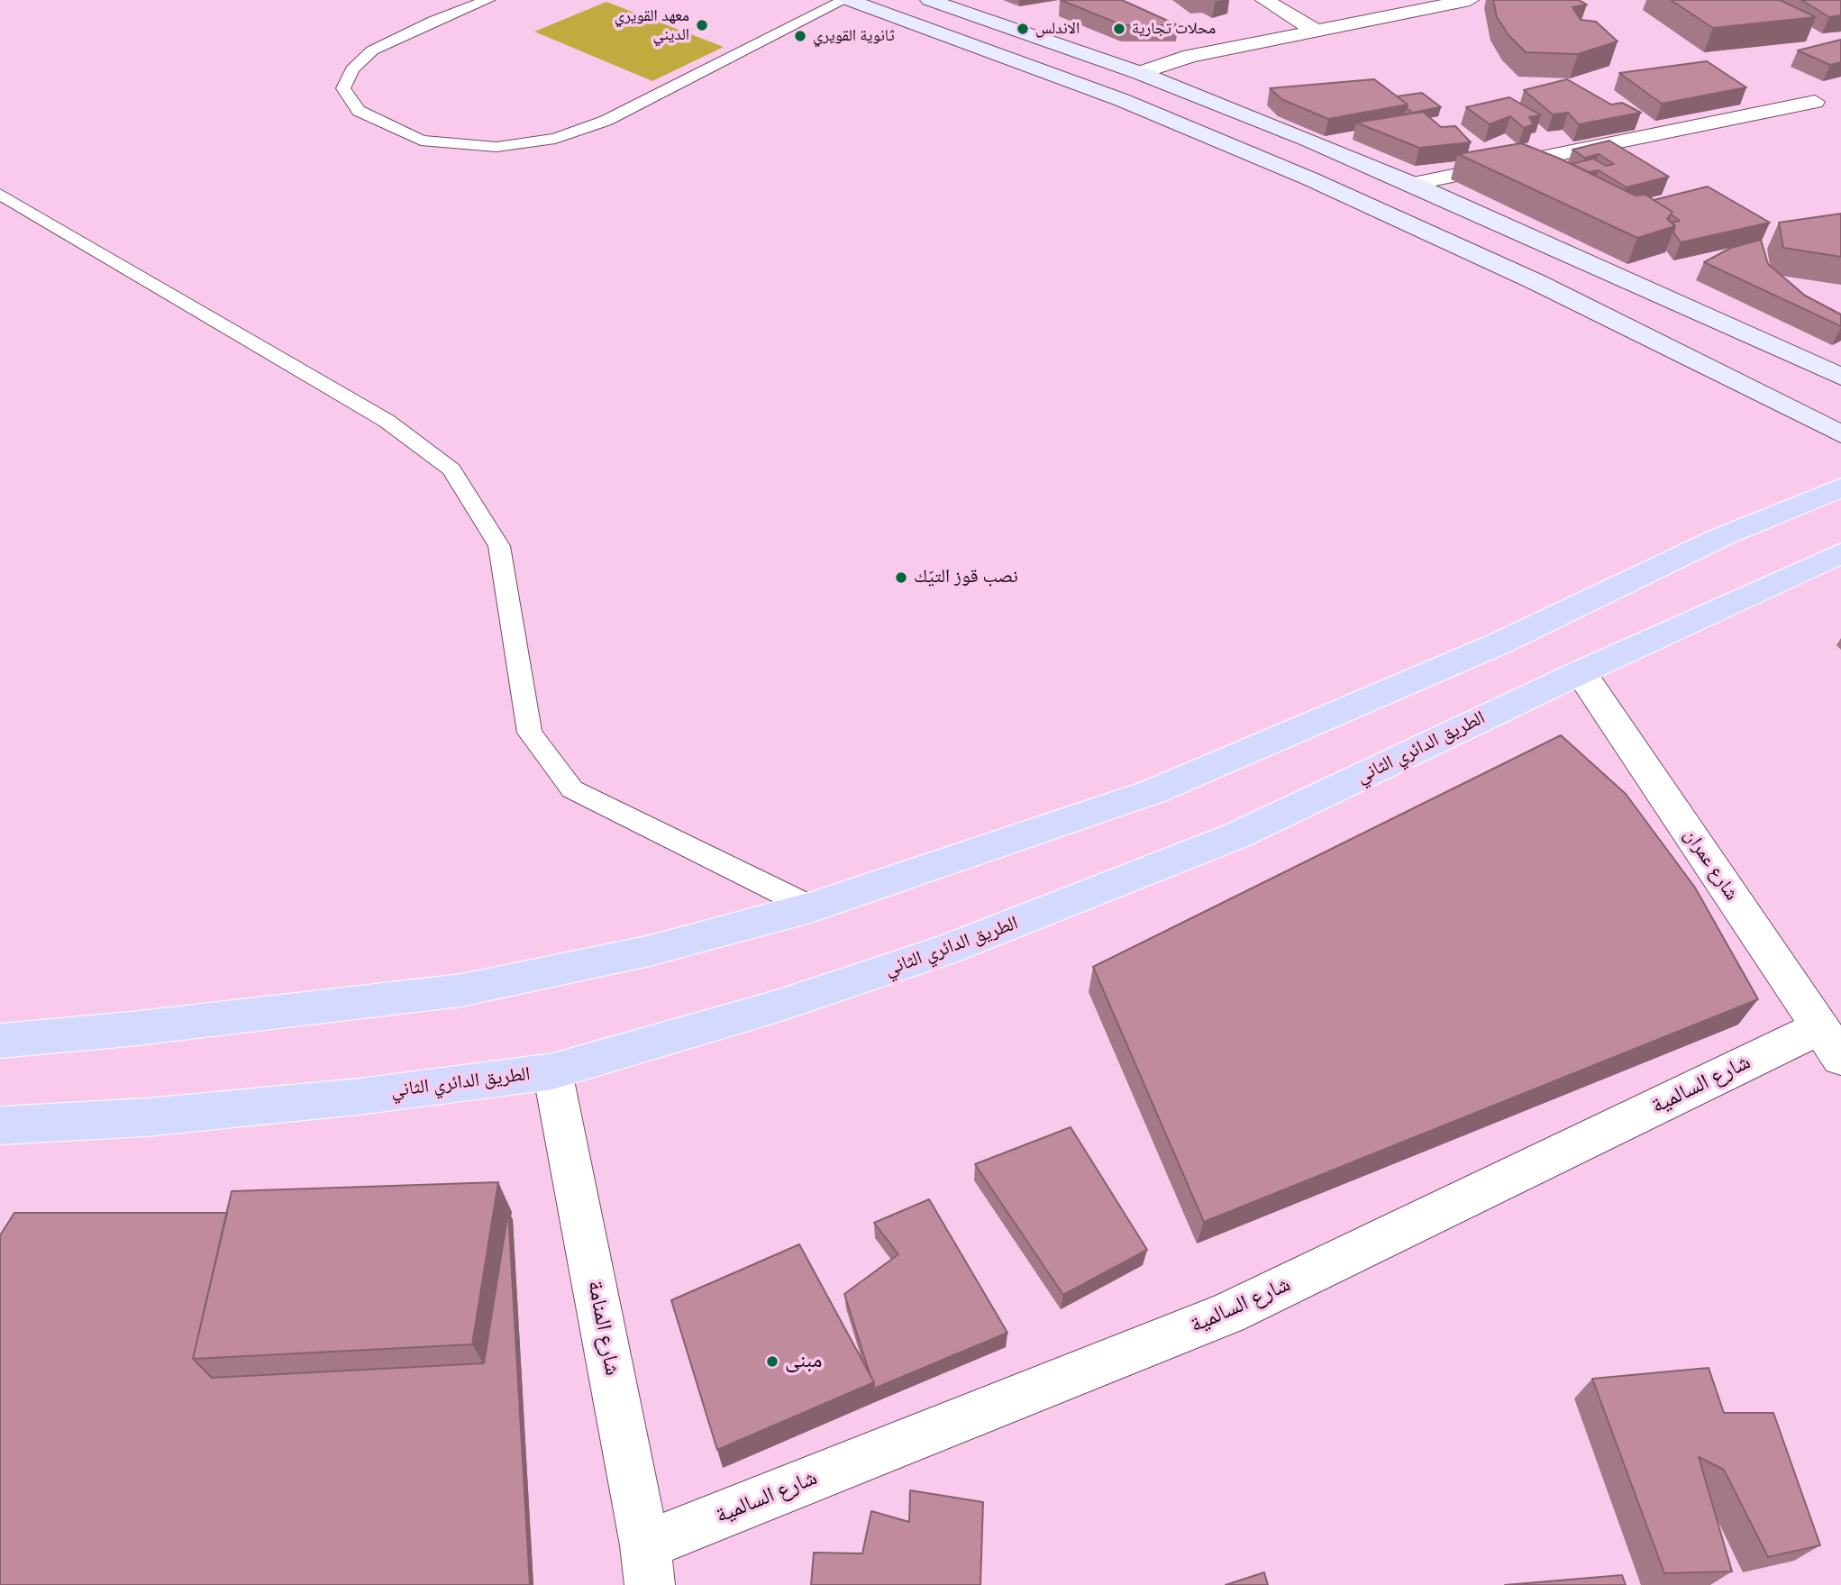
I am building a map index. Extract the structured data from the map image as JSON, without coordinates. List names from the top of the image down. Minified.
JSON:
{"streets":{"main road":["الطريق الدائري الثاني"],"street":["شارع عمران","شارع السالمية","شارع المنامة"]},"crossings":[["الطريق الدائري الثاني","شارع عمران"],["الطريق الدائري الثاني","شارع المنامة"],["شارع عمران","شارع السالمية"],["شارع السالمية","شارع المنامة"]],"places":["معهد القويري الديني","الاندلس","محلات تجارية","ثانوية القويري","نصب قوز التيّك","مبنى"]}
